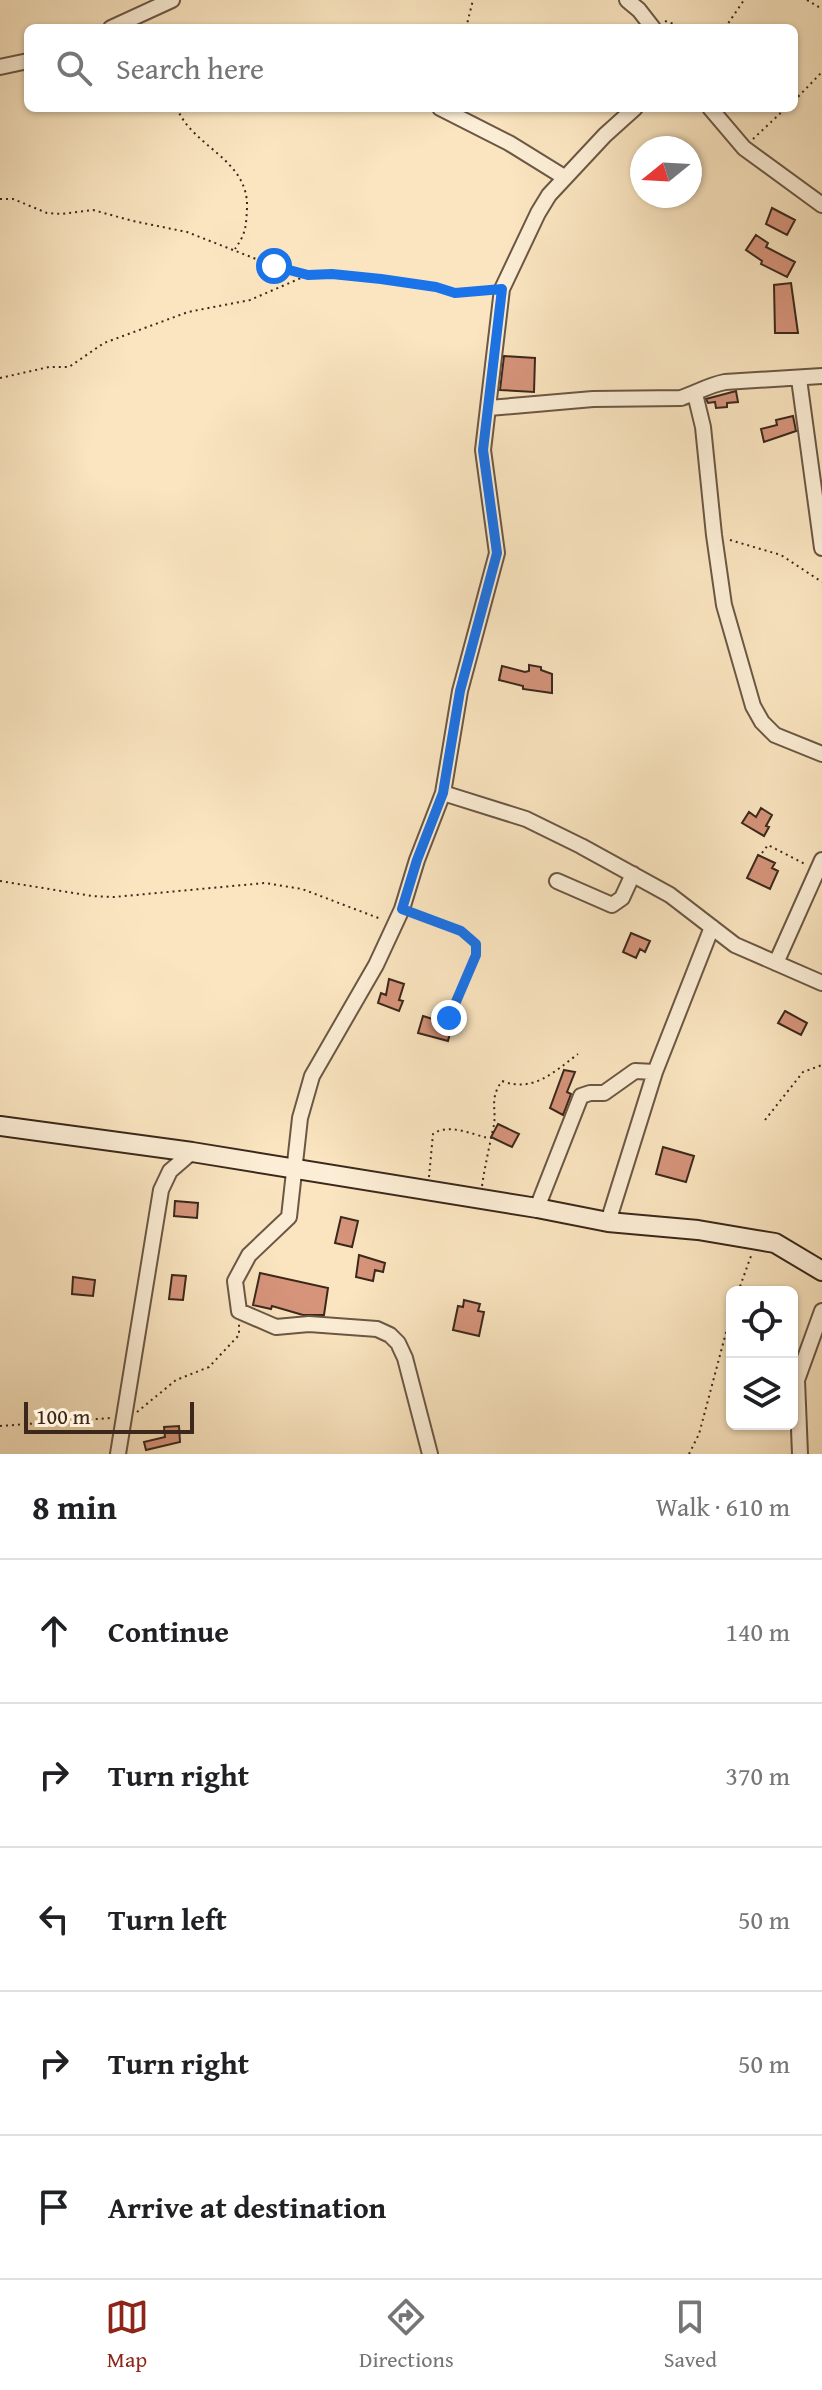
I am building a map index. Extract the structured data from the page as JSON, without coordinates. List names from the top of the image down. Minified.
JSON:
{"scale_bar":"100 m","north":"left","page":{"search":"Search here","scale":"100 m","heading":["8 min","Walk · 610 m"],"list":[["Continue","140 m"],["Turn right","370 m"],["Turn left","50 m"],["Turn right","50 m"],"Arrive at destination"],"nav":["Map","Directions","Saved"]}}
